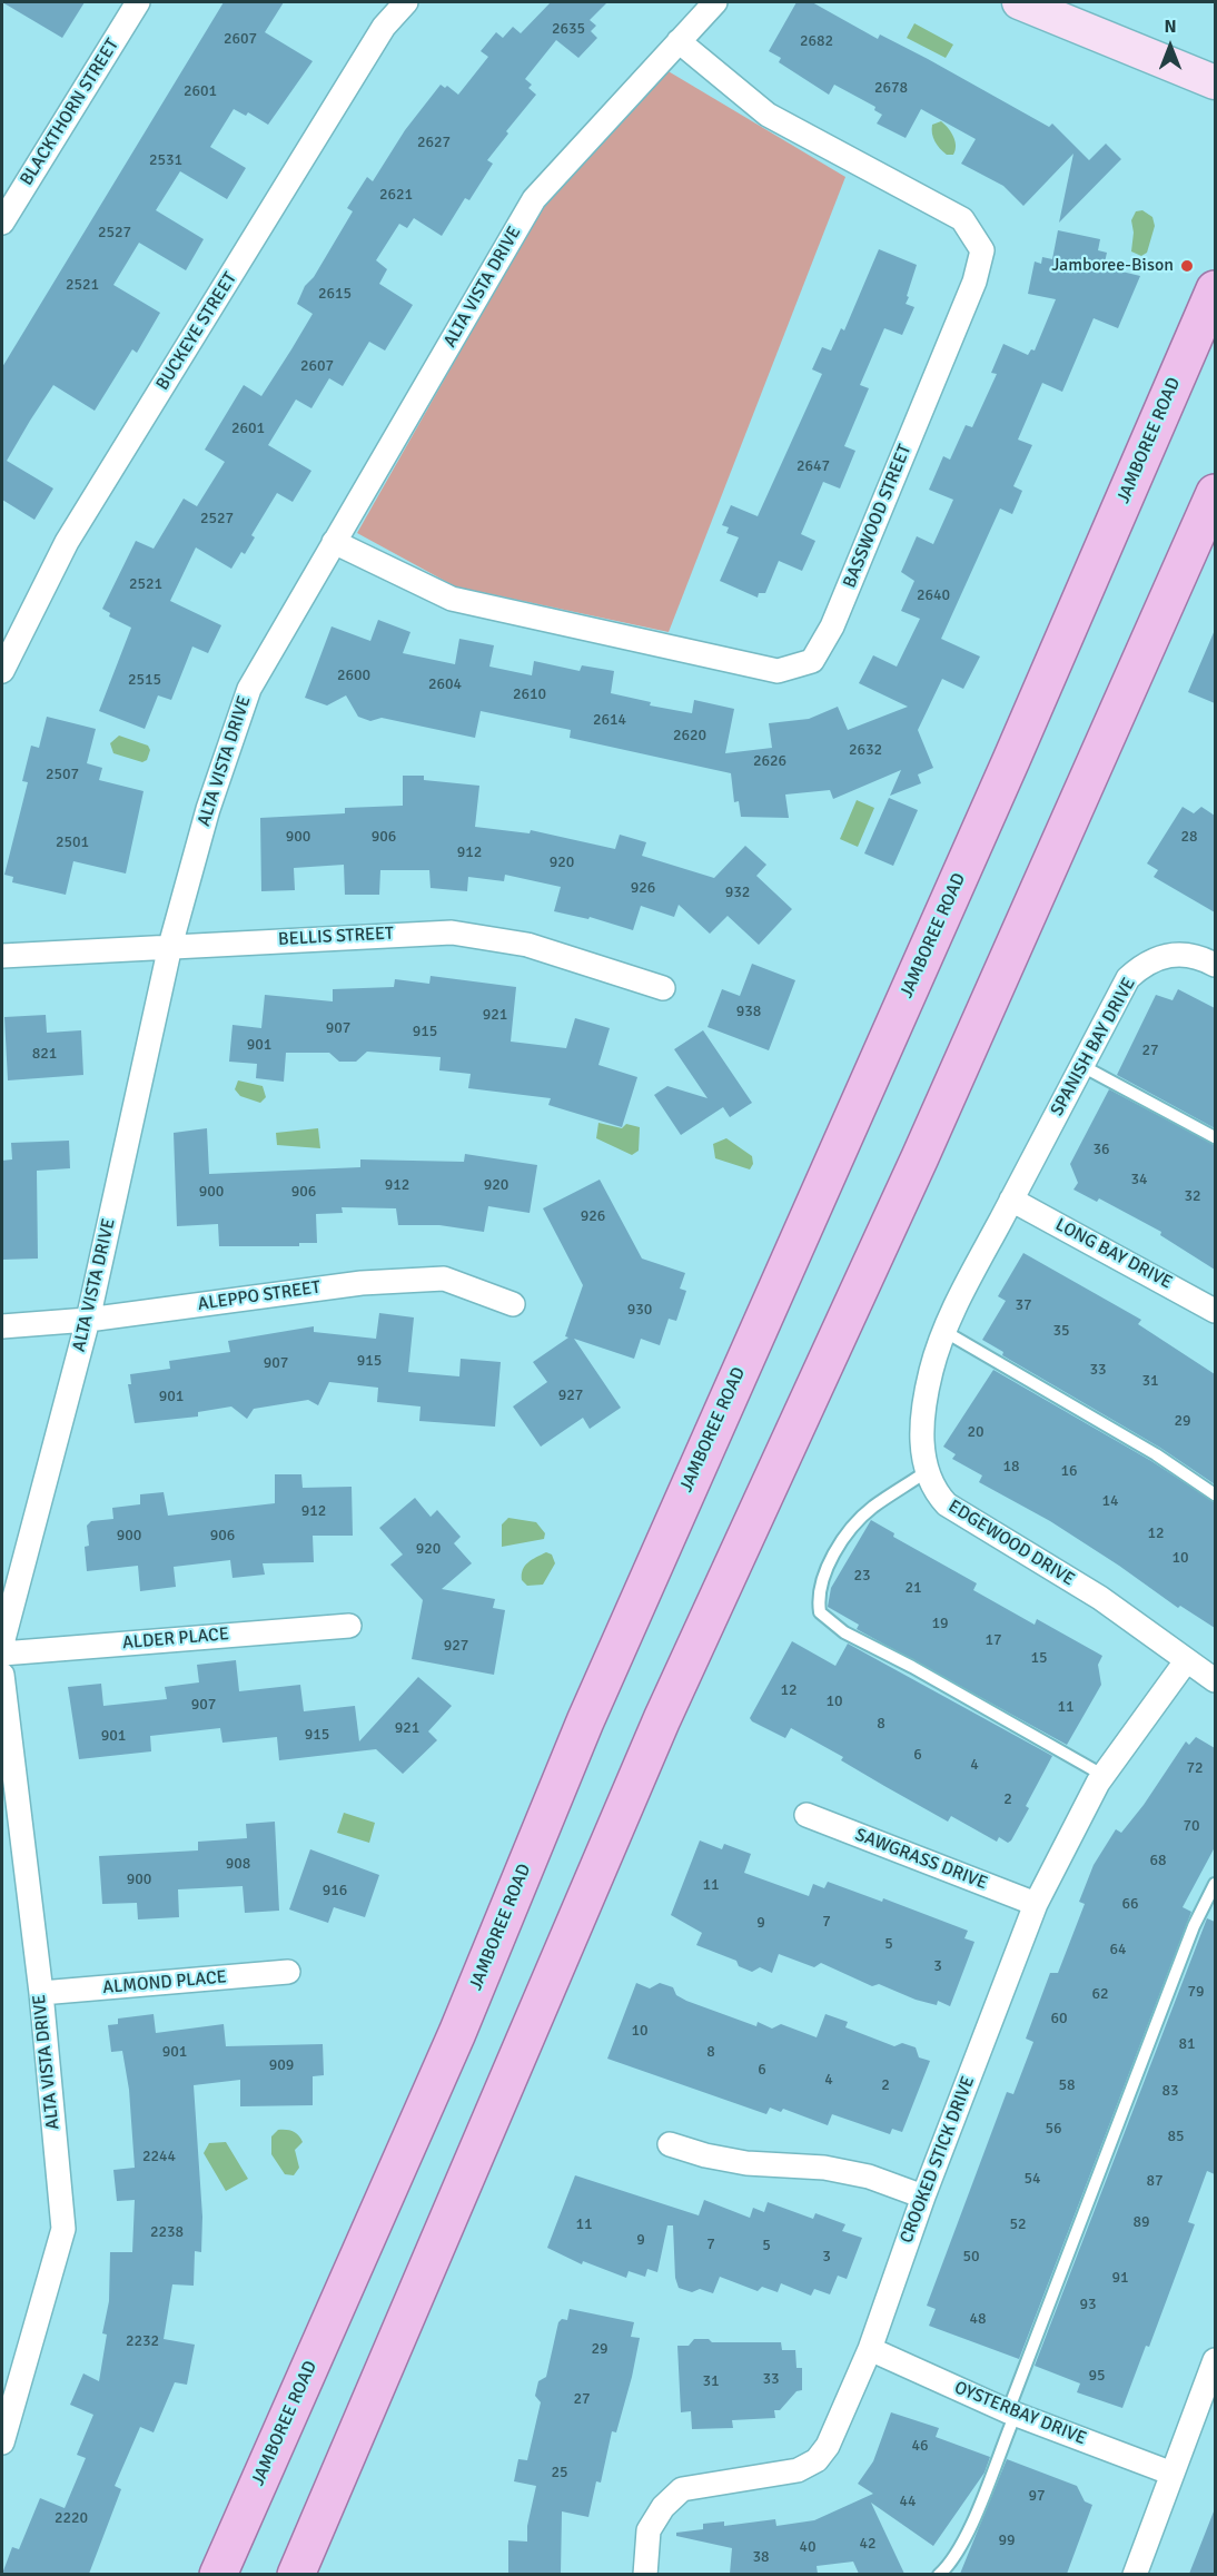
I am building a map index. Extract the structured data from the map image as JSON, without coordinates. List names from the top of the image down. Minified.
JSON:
{"streets":{"main road":["JAMBOREE ROAD"],"street":["BLACKTHORN STREET","ALTA VISTA DRIVE","BUCKEYE STREET","BASSWOOD STREET","BELLIS STREET","SPANISH BAY DRIVE","LONG BAY DRIVE","ALEPPO STREET","EDGEWOOD DRIVE","ALDER PLACE","SAWGRASS DRIVE","ALMOND PLACE","CROOKED STICK DRIVE","OYSTERBAY DRIVE"]},"crossings":[["ALTA VISTA DRIVE","BASSWOOD STREET"],["ALTA VISTA DRIVE","BELLIS STREET"],["ALTA VISTA DRIVE","ALEPPO STREET"],["ALTA VISTA DRIVE","ALMOND PLACE"],["SPANISH BAY DRIVE","LONG BAY DRIVE"],["SPANISH BAY DRIVE","EDGEWOOD DRIVE"],["LONG BAY DRIVE","EDGEWOOD DRIVE"],["EDGEWOOD DRIVE","CROOKED STICK DRIVE"],["SAWGRASS DRIVE","CROOKED STICK DRIVE"],["CROOKED STICK DRIVE","OYSTERBAY DRIVE"]],"places":["Jamboree-Bison"],"house_numbers":["2635","2607","2682","2678","2601","2627","2531","2621","2527","2521","2615","2607","2601","2647","2527","2521","2640","2600","2515","2604","2610","2614","2620","2632","2626","2507","900","906","28","2501","912","920","926","932","938","921","907","915","901","27","821","36","34","912","920","900","906","32","926","37","930","35","915","907","33","31","927","901","29","20","18","16","14","912","12","900","906","920","10","23","21","19","17","927","15","12","10","907","11","8","921","915","901","6","4","72","2","70","68","908","900","11","916","66","7","9","5","64","3","79","62","60","10","81","901","8","909","6","4","2","58","83","56","85","2244","54","87","89","11","52","2238","9","7","5","3","50","91","93","48","2232","29","95","33","31","27","46","25","97","44","2220","99","42","40","38"],"north":"top"}
